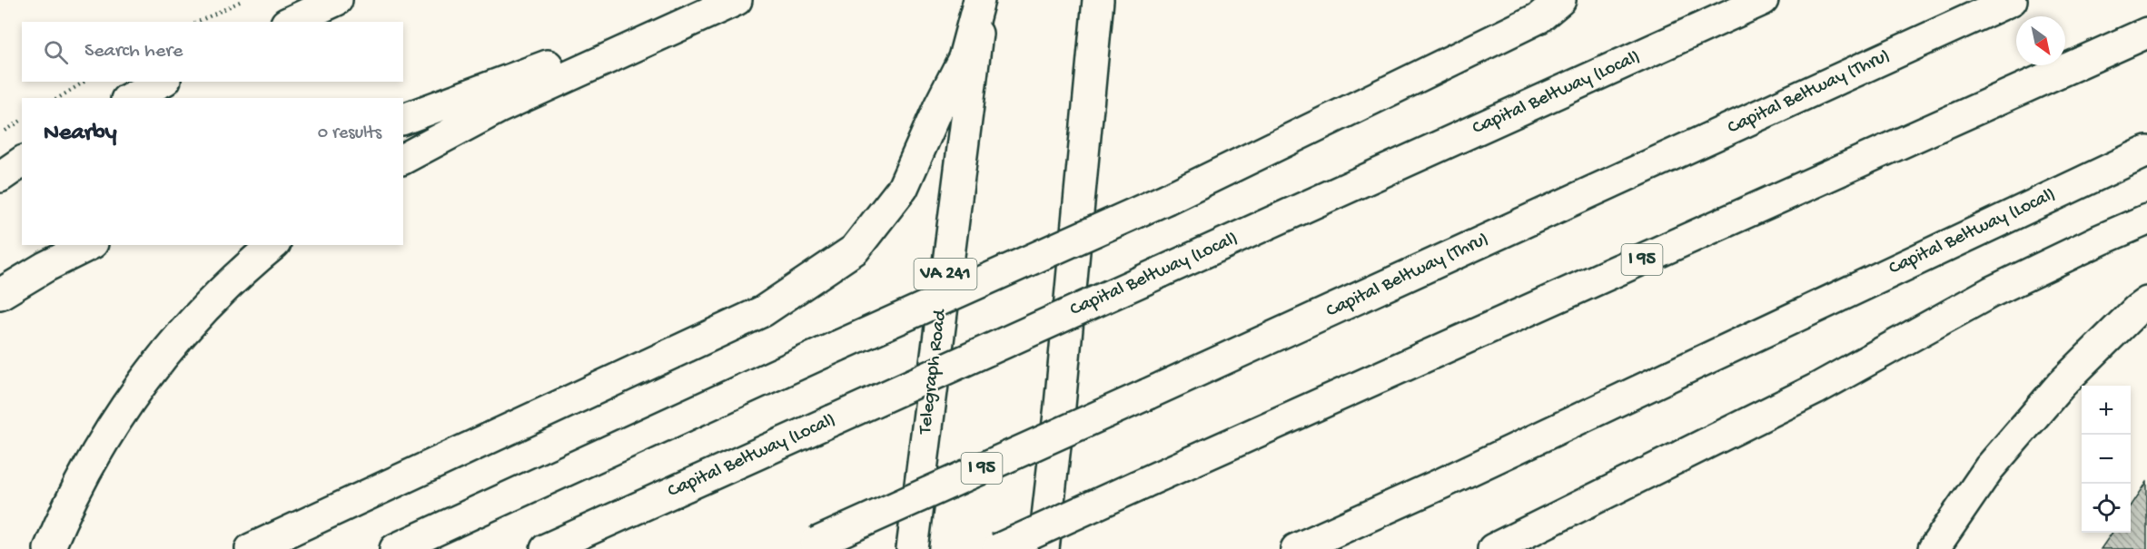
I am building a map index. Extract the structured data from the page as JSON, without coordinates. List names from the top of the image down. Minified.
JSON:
{"streets":{"main road":["Capital Beltway (Thru)","Capital Beltway (Local)","I 95","VA 241","Telegraph Road"]},"north":"bottom right","page":{"search":"Search here","heading":["Nearby","0 results"],"map_buttons":["+","−"]}}
